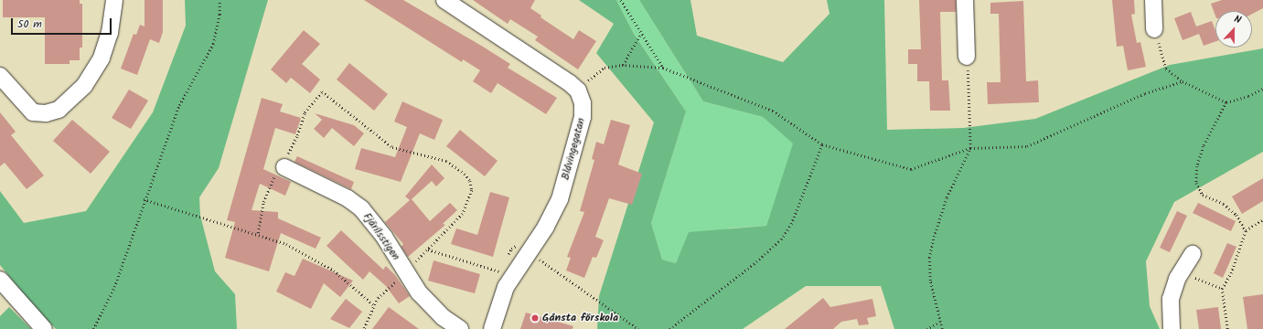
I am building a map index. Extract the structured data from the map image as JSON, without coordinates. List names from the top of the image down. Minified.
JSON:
{"streets":{"street":["Blåvingegatan","Fjärilsstigen"]},"places":["Gånsta förskola"],"scale_bar":"50 m","north":"top"}
